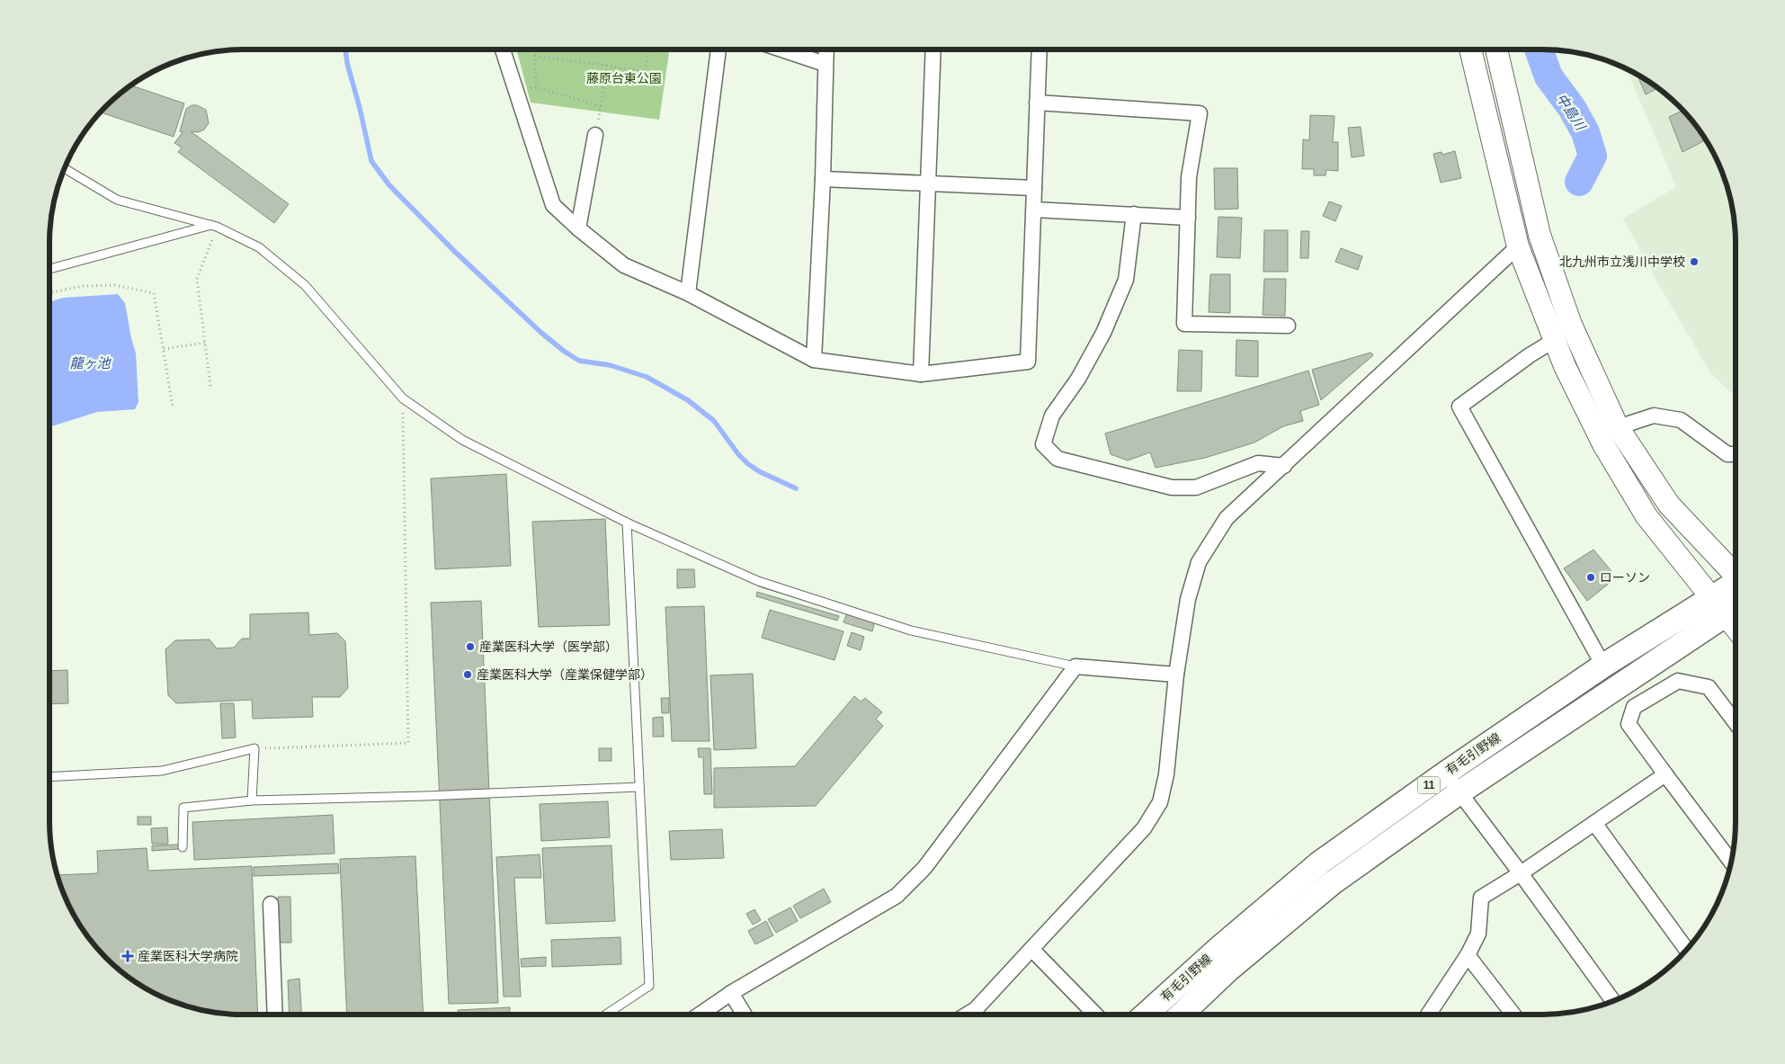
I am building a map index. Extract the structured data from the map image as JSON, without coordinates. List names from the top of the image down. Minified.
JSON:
{"streets":{"main road":["有毛引野線","11"]},"water":["中島川","龍ヶ池"],"parks":["藤原台東公園"],"places":{"other":["北九州市立浅川中学校","ローソン","産業医科大学（医学部）","産業医科大学（産業保健学部）"],"health":["産業医科大学病院"]}}
